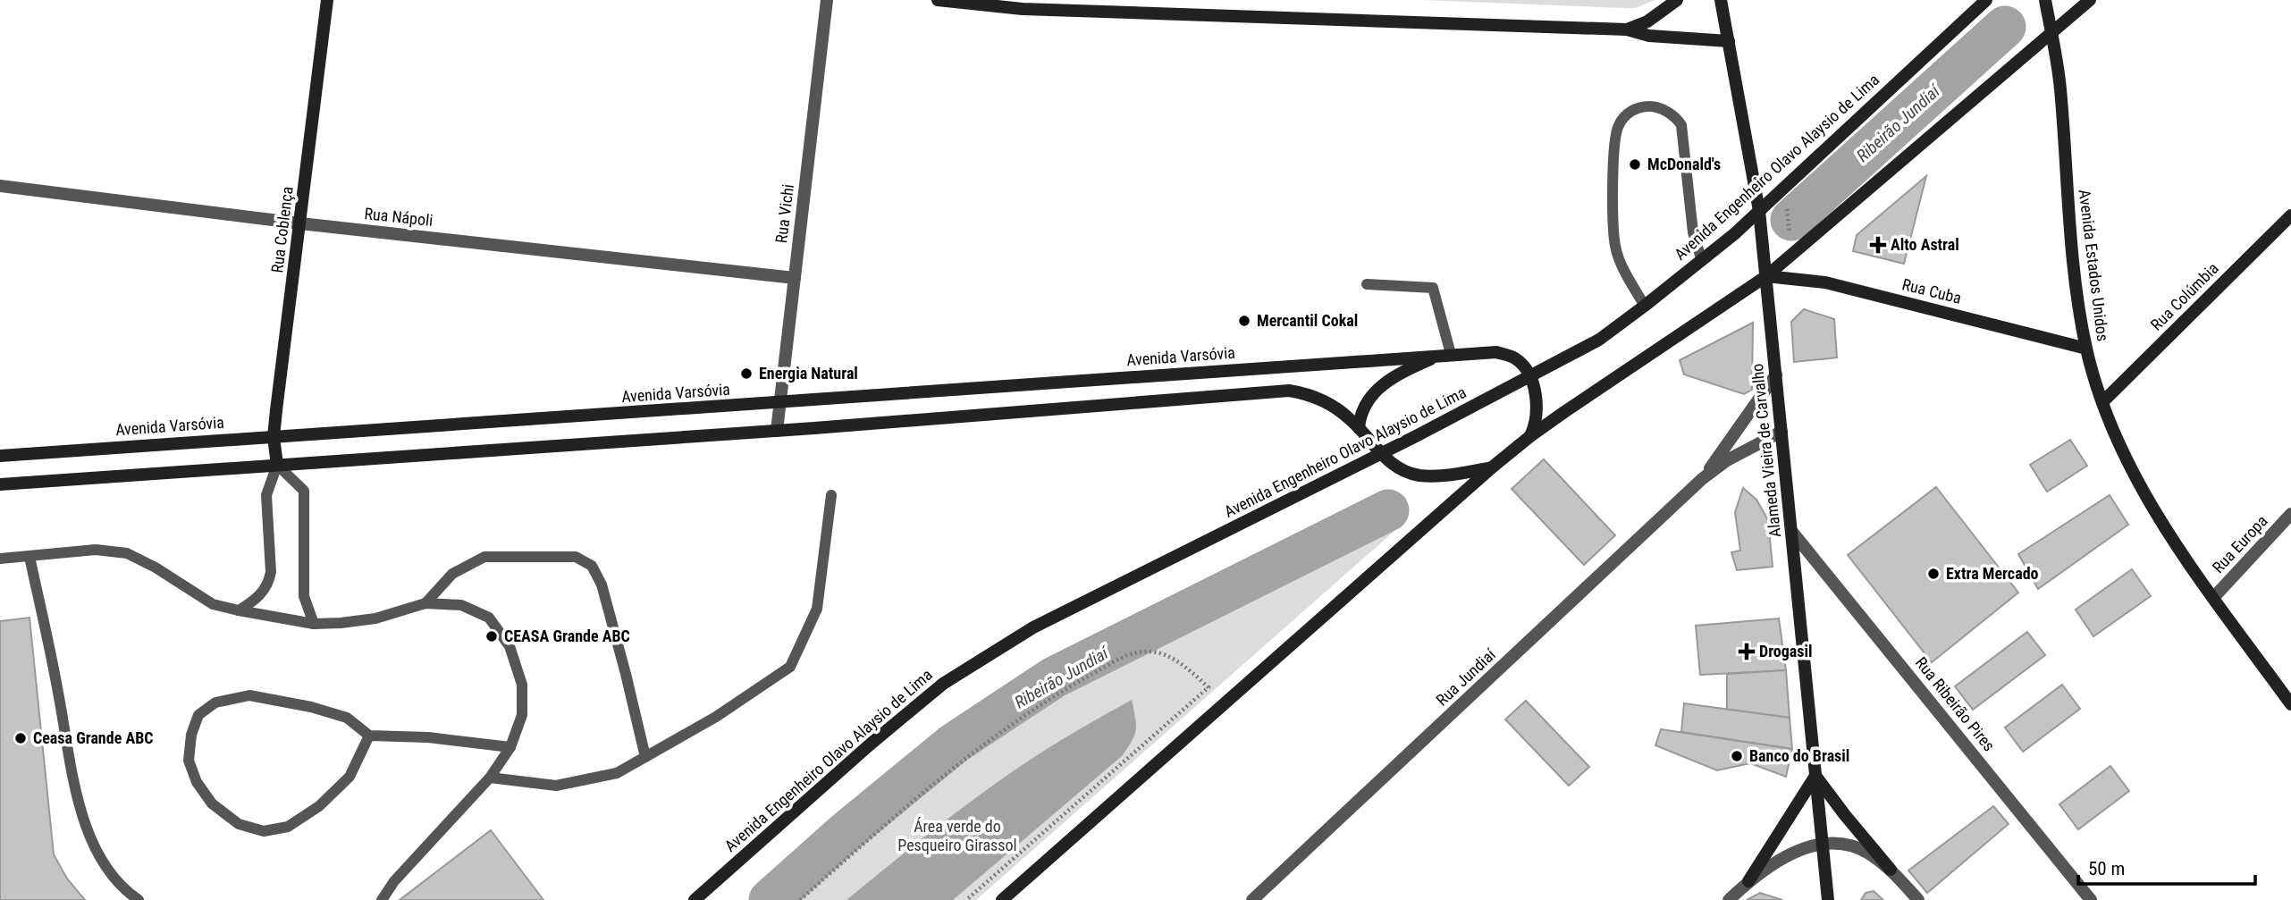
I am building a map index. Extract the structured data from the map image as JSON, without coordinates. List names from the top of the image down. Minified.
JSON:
{"streets":{"main road":["Avenida Engenheiro Olavo Alaysio de Lima","Rua Coblença","Avenida Estados Unidos","Rua Cuba","Rua Colúmbia","Avenida Varsóvia","Alameda Vieira de Carvalho"],"street":["Rua Vichi","Rua Nápoli","Rua Europa","Rua Jundiaí","Rua Ribeirão Pires"]},"crossings":[["Avenida Engenheiro Olavo Alaysio de Lima","Avenida Varsóvia"],["Avenida Engenheiro Olavo Alaysio de Lima","Alameda Vieira de Carvalho"],["Rua Vichi","Rua Nápoli"],["Rua Vichi","Avenida Varsóvia"],["Rua Nápoli","Rua Coblença"],["Rua Coblença","Avenida Varsóvia"],["Avenida Estados Unidos","Rua Cuba"],["Avenida Estados Unidos","Rua Colúmbia"],["Avenida Estados Unidos","Rua Europa"],["Rua Cuba","Alameda Vieira de Carvalho"],["Alameda Vieira de Carvalho","Rua Jundiaí"],["Alameda Vieira de Carvalho","Rua Ribeirão Pires"]],"water":["Ribeirão Jundiaí"],"parks":["Área verde do Pesqueiro Girassol"],"places":{"other":["McDonald's","Mercantil Cokal","Energia Natural","Extra Mercado","CEASA Grande ABC","Ceasa Grande ABC","Banco do Brasil"],"health":["Alto Astral","Drogasil"]},"scale_bar":"50 m"}
